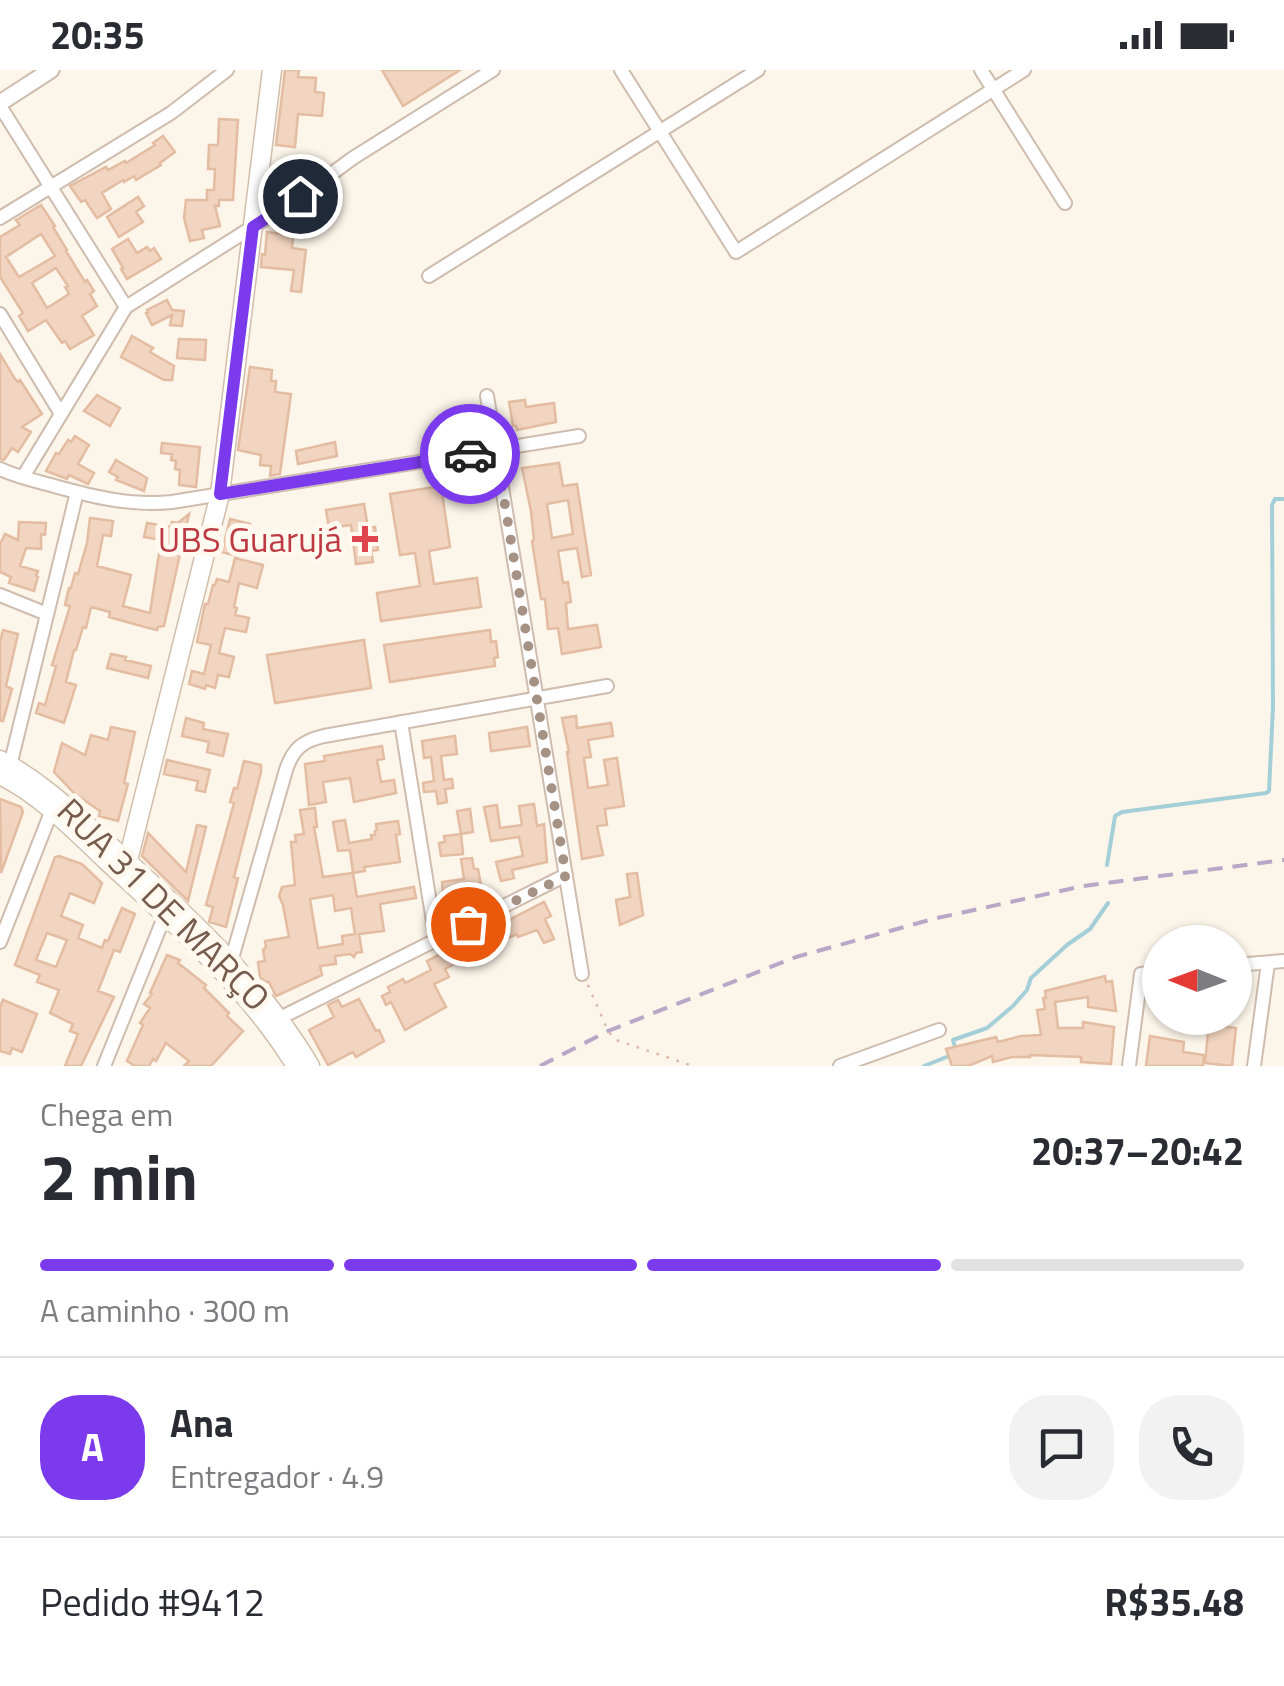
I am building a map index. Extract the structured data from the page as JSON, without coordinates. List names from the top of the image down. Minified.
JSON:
{"streets":{"main road":["RUA 31 DE MARÇO"]},"places":{"health":["UBS Guarujá"]},"north":"left","page":{"status":"20:35","heading":["2 min","Chega em","20:37–20:42"],"panel":["Ana","Entregador · 4.9","Pedido #9412","R$35.48"],"bar":"A caminho · 300 m","round":"A"}}
